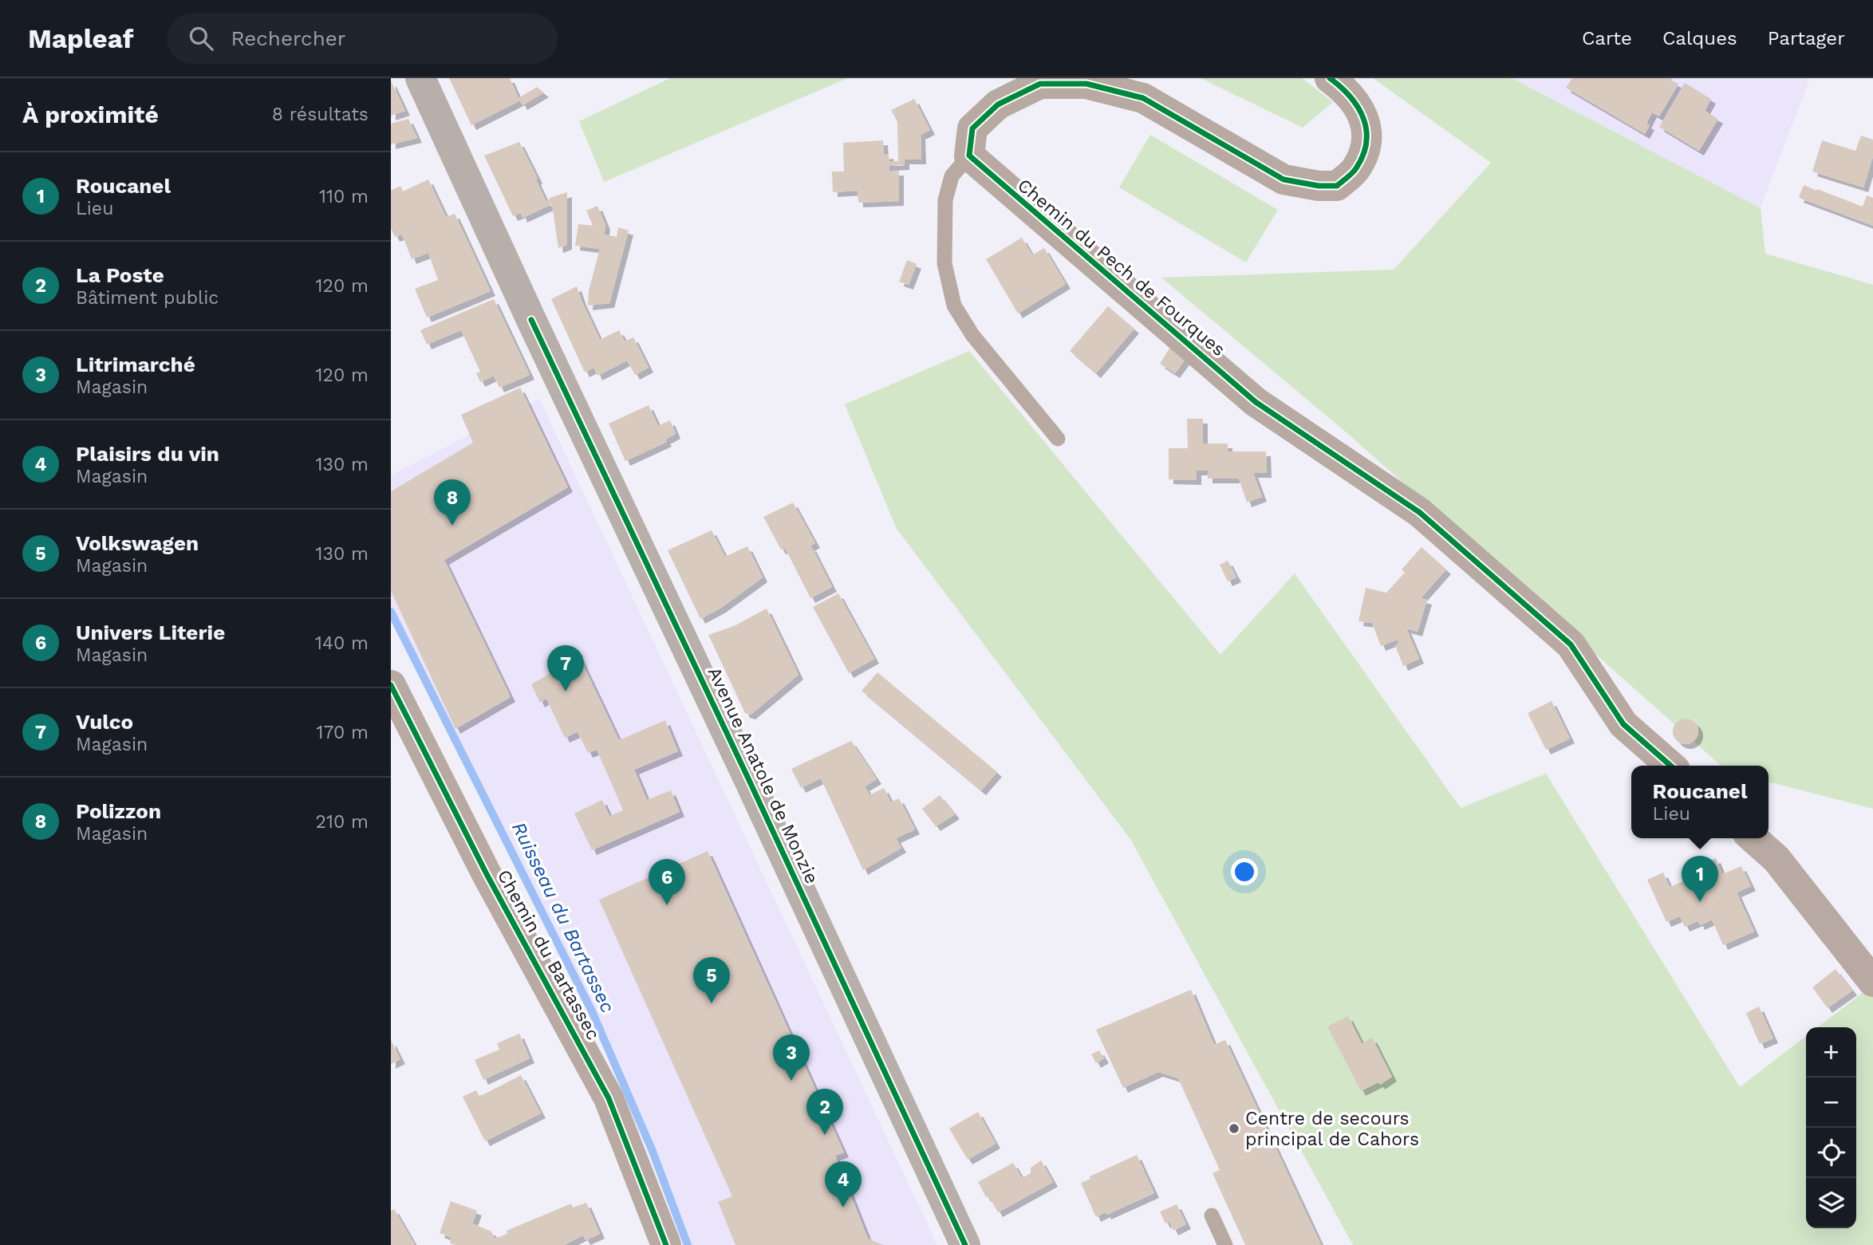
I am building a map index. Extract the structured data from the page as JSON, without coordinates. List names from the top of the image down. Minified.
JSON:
{"streets":{"main road":["Avenue Anatole de Monzie"],"street":["Chemin du Pech de Fourques","Chemin du Bartassec"]},"water":["Ruisseau du Bartassec"],"places":["Centre de secours principal de Cahors"],"page":{"header":"Mapleaf","search":"Rechercher","nav":["Carte","Calques","Partager"],"heading":["À proximité","8 résultats"],"list":[{"mark":"1","name":"Roucanel","note":"Lieu","value":"110 m"},{"mark":"2","name":"La Poste","note":"Bâtiment public","value":"120 m"},{"mark":"3","name":"Litrimarché","note":"Magasin","value":"120 m"},{"mark":"4","name":"Plaisirs du vin","note":"Magasin","value":"130 m"},{"mark":"5","name":"Volkswagen","note":"Magasin","value":"130 m"},{"mark":"6","name":"Univers Literie","note":"Magasin","value":"140 m"},{"mark":"7","name":"Vulco","note":"Magasin","value":"170 m"},{"mark":"8","name":"Polizzon","note":"Magasin","value":"210 m"}],"pins":["8","7","1","6","5","3","2","4"],"popup":["Roucanel","Lieu"],"map_buttons":["+","−"]}}
